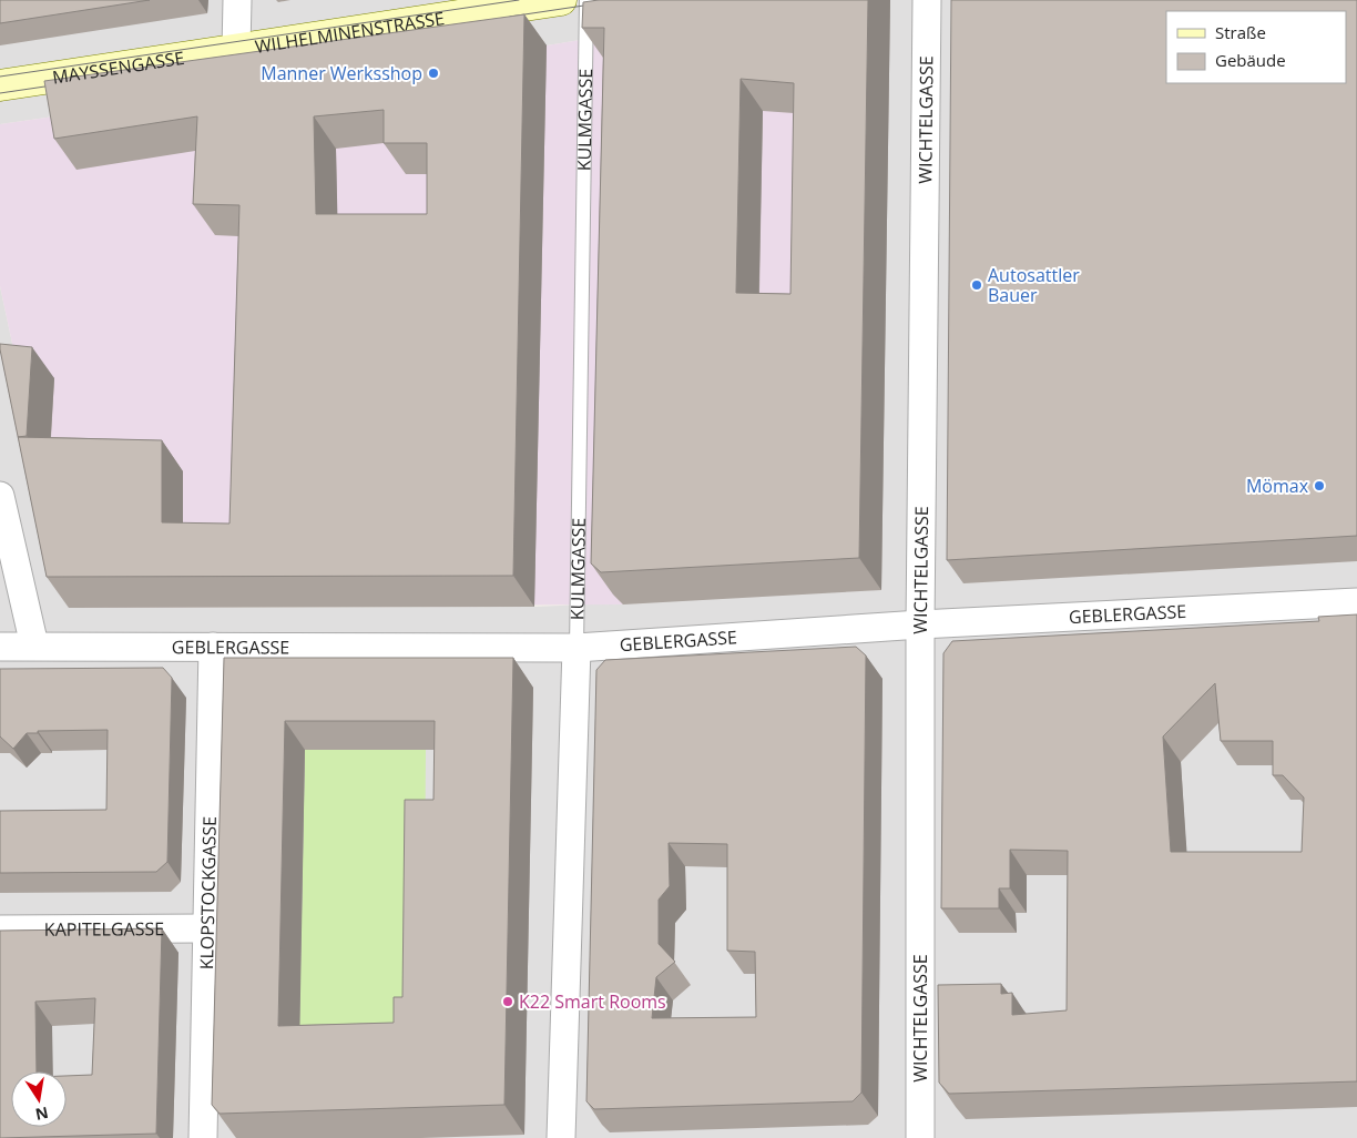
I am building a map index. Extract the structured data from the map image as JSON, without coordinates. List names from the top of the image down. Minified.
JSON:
{"streets":{"street":["WILHELMINENSTRASSE","MAYSSENGASSE","KULMGASSE","WICHTELGASSE","GEBLERGASSE","KLOPSTOCKGASSE","KAPITELGASSE"]},"crossings":[["WILHELMINENSTRASSE","MAYSSENGASSE"],["KULMGASSE","GEBLERGASSE"],["WICHTELGASSE","GEBLERGASSE"],["GEBLERGASSE","KLOPSTOCKGASSE"],["KLOPSTOCKGASSE","KAPITELGASSE"]],"places":["Manner Werksshop","Autosattler Bauer","Mömax","K22 Smart Rooms"],"legend":["Straße","Gebäude"],"north":"bottom"}
